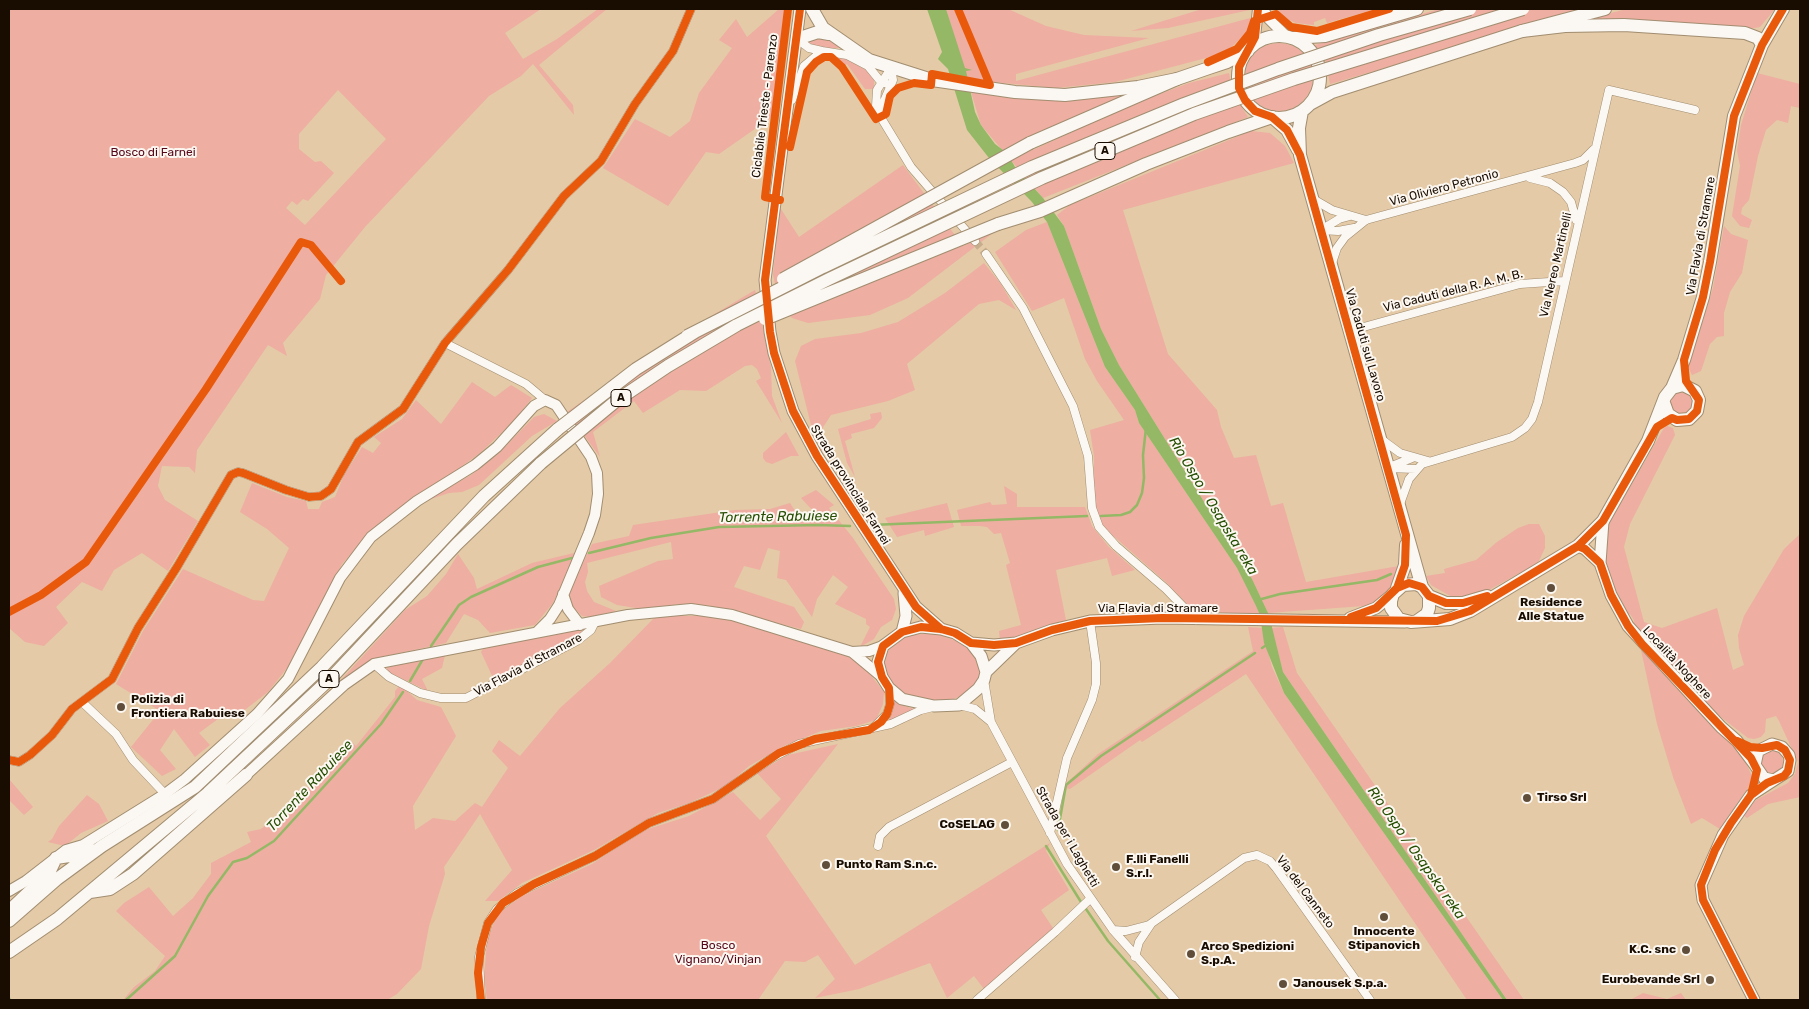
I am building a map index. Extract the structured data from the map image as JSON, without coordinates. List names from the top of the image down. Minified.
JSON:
{"streets":{"main road":["A","Via Flavia di Stramare","Via Caduti sul Lavoro","Strada provinciale Farnei","Località Noghere"],"street":["Via Oliviero Petronio","Via Nereo Martinelli","Via Caduti della R. A. M. B.","Strada per i Laghetti","Via del Canneto"],"cycle path":["Ciclabile Trieste - Parenzo"]},"crossings":[["Via Oliviero Petronio","Via Nereo Martinelli"],["Via Oliviero Petronio","Via Caduti sul Lavoro"],["Via Flavia di Stramare","Via Caduti sul Lavoro"],["Via Flavia di Stramare","Strada provinciale Farnei"],["Via Flavia di Stramare","Località Noghere"],["Via Flavia di Stramare","Strada per i Laghetti"],["Via Nereo Martinelli","Via Caduti della R. A. M. B."],["Via Nereo Martinelli","Via Caduti sul Lavoro"],["Via Caduti della R. A. M. B.","Via Caduti sul Lavoro"],["Strada provinciale Farnei","Strada per i Laghetti"],["Strada per i Laghetti","Via del Canneto"]],"water":["Rio Ospo / Osapska reka","Torrente Rabuiese"],"parks":["Bosco di Farnei","Bosco Vignano/Vinjan"],"places":["Residence Alle Statue","Polizia di Frontiera Rabuiese","Tirso Srl","CoSELAG","Punto Ram S.n.c.","F.lli Fanelli S.r.l.","Innocente Stipanovich","K.C. snc","Arco Spedizioni S.p.A.","Eurobevande Srl","Janousek S.p.a."]}
